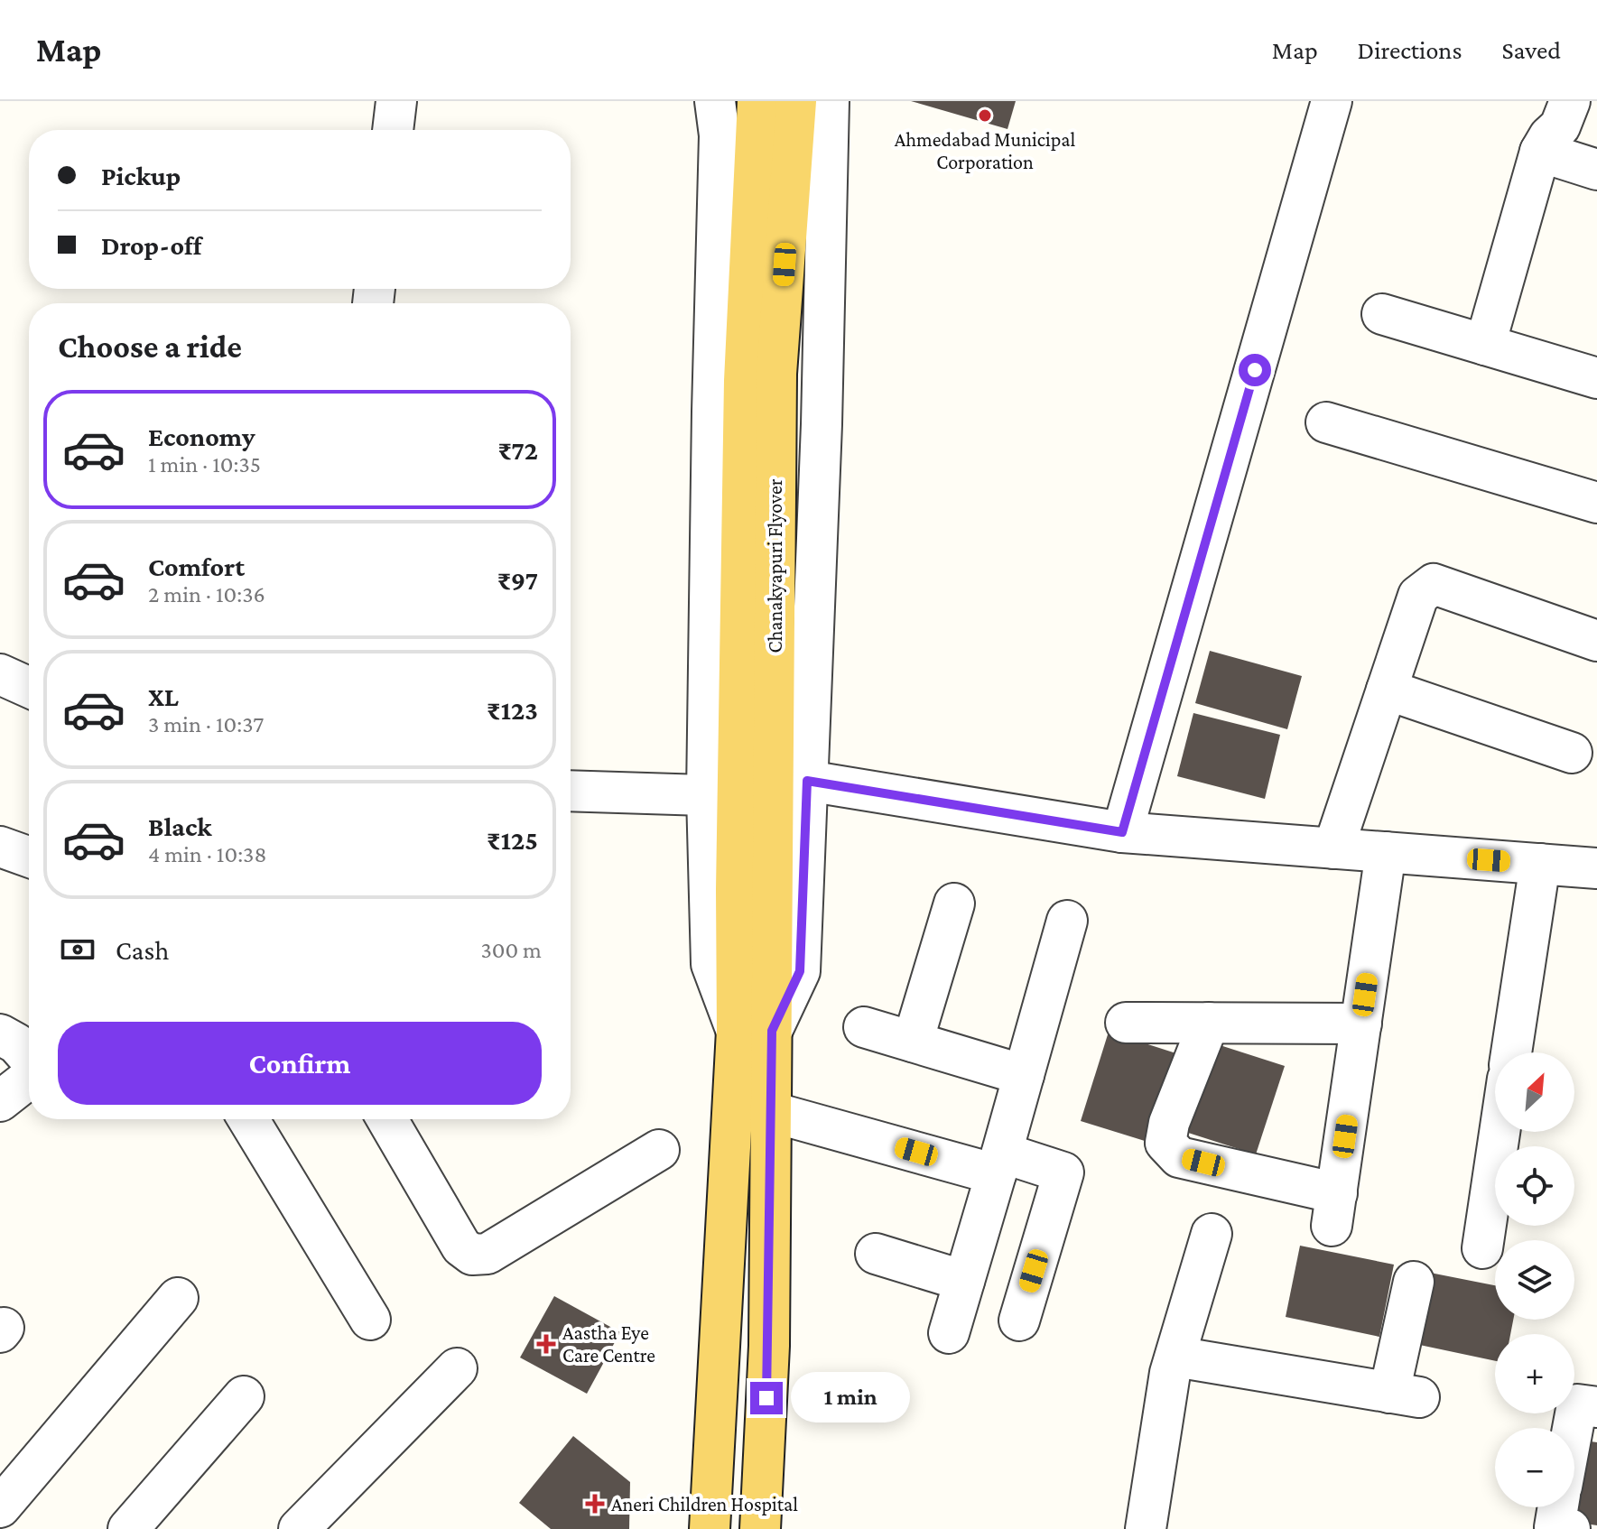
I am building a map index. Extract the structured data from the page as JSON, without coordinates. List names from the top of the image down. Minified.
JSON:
{"streets":{"main road":["Chanakyapuri Flyover"]},"places":{"other":["Ahmedabad Municipal Corporation"],"health":["Aastha Eye Care Centre","Aneri Children Hospital"]},"north":"top right","page":{"header":"Map","nav":["Map","Directions","Saved"],"banner":["Pickup","Drop-off"],"heading":"Choose a ride","list":[{"name":"Economy","note":"1 min · 10:35","value":"₹72"},{"name":"Comfort","note":"2 min · 10:36","value":"₹97"},{"name":"XL","note":"3 min · 10:37","value":"₹123"},{"name":"Black","note":"4 min · 10:38","value":"₹125"}],"pay":["Cash","300 m"],"buttons":"Confirm","map_buttons":["+","−"],"bubble":"1 min"}}
